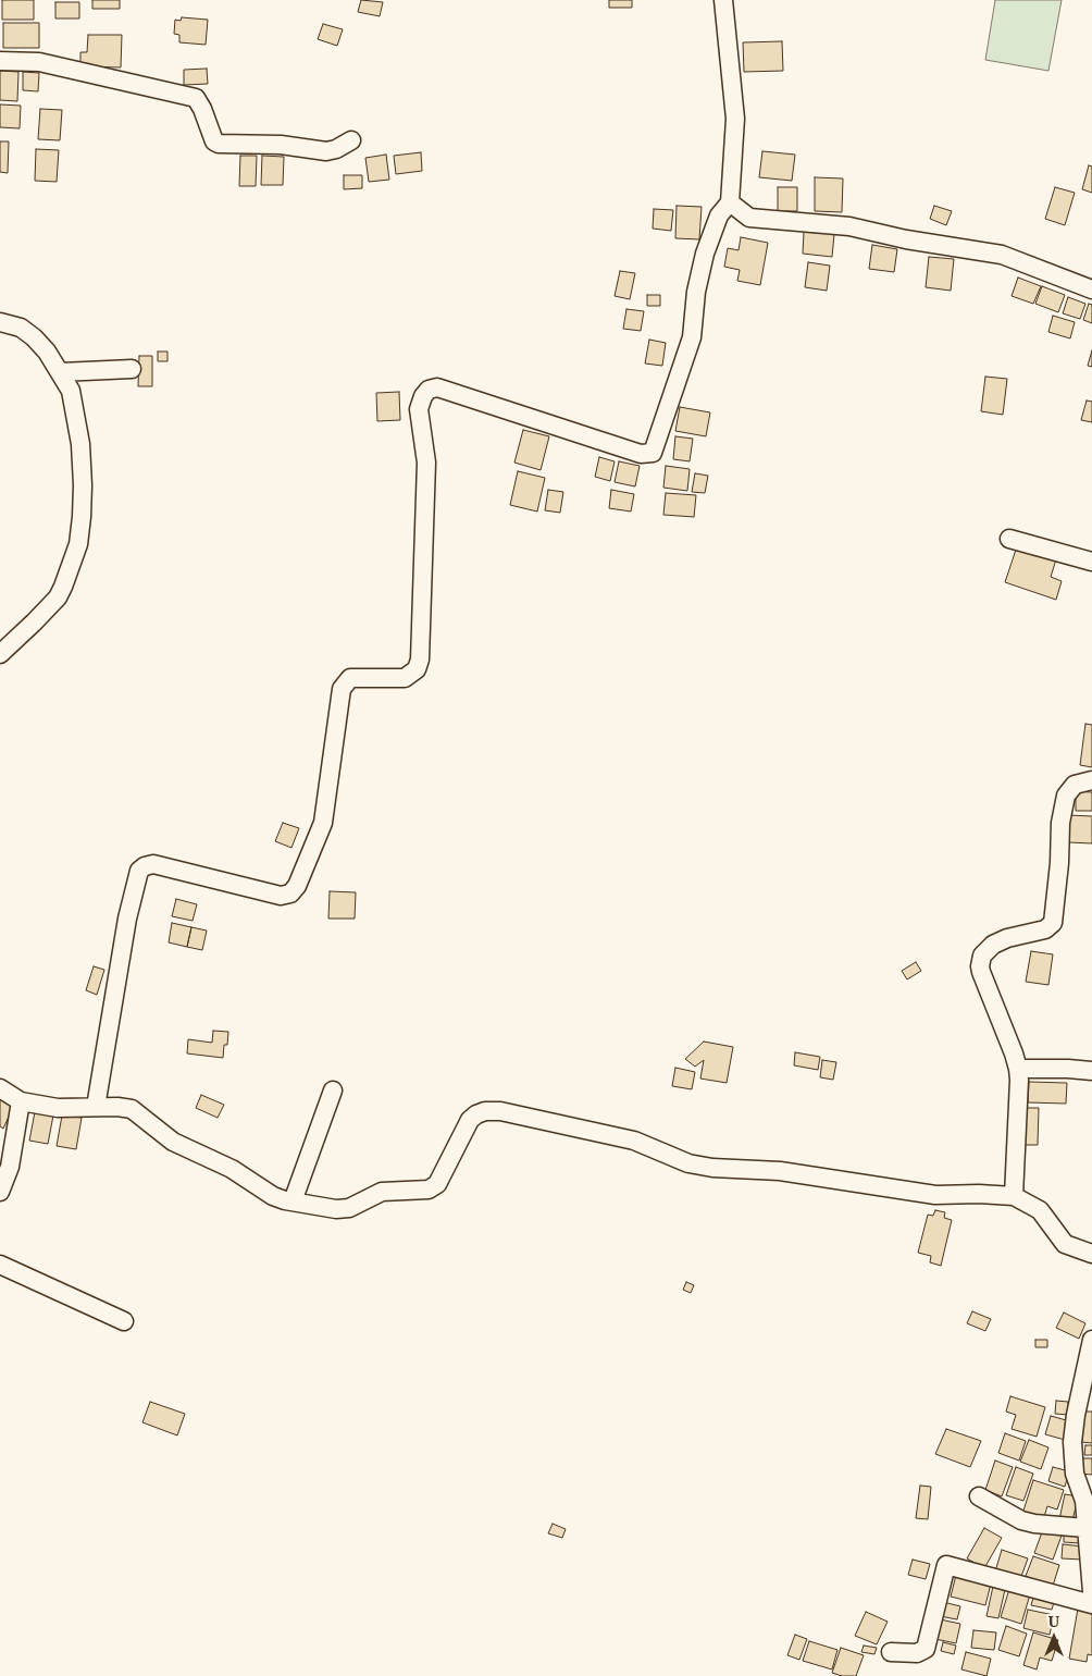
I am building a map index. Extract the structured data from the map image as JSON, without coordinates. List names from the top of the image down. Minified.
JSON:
{"north":"top"}
